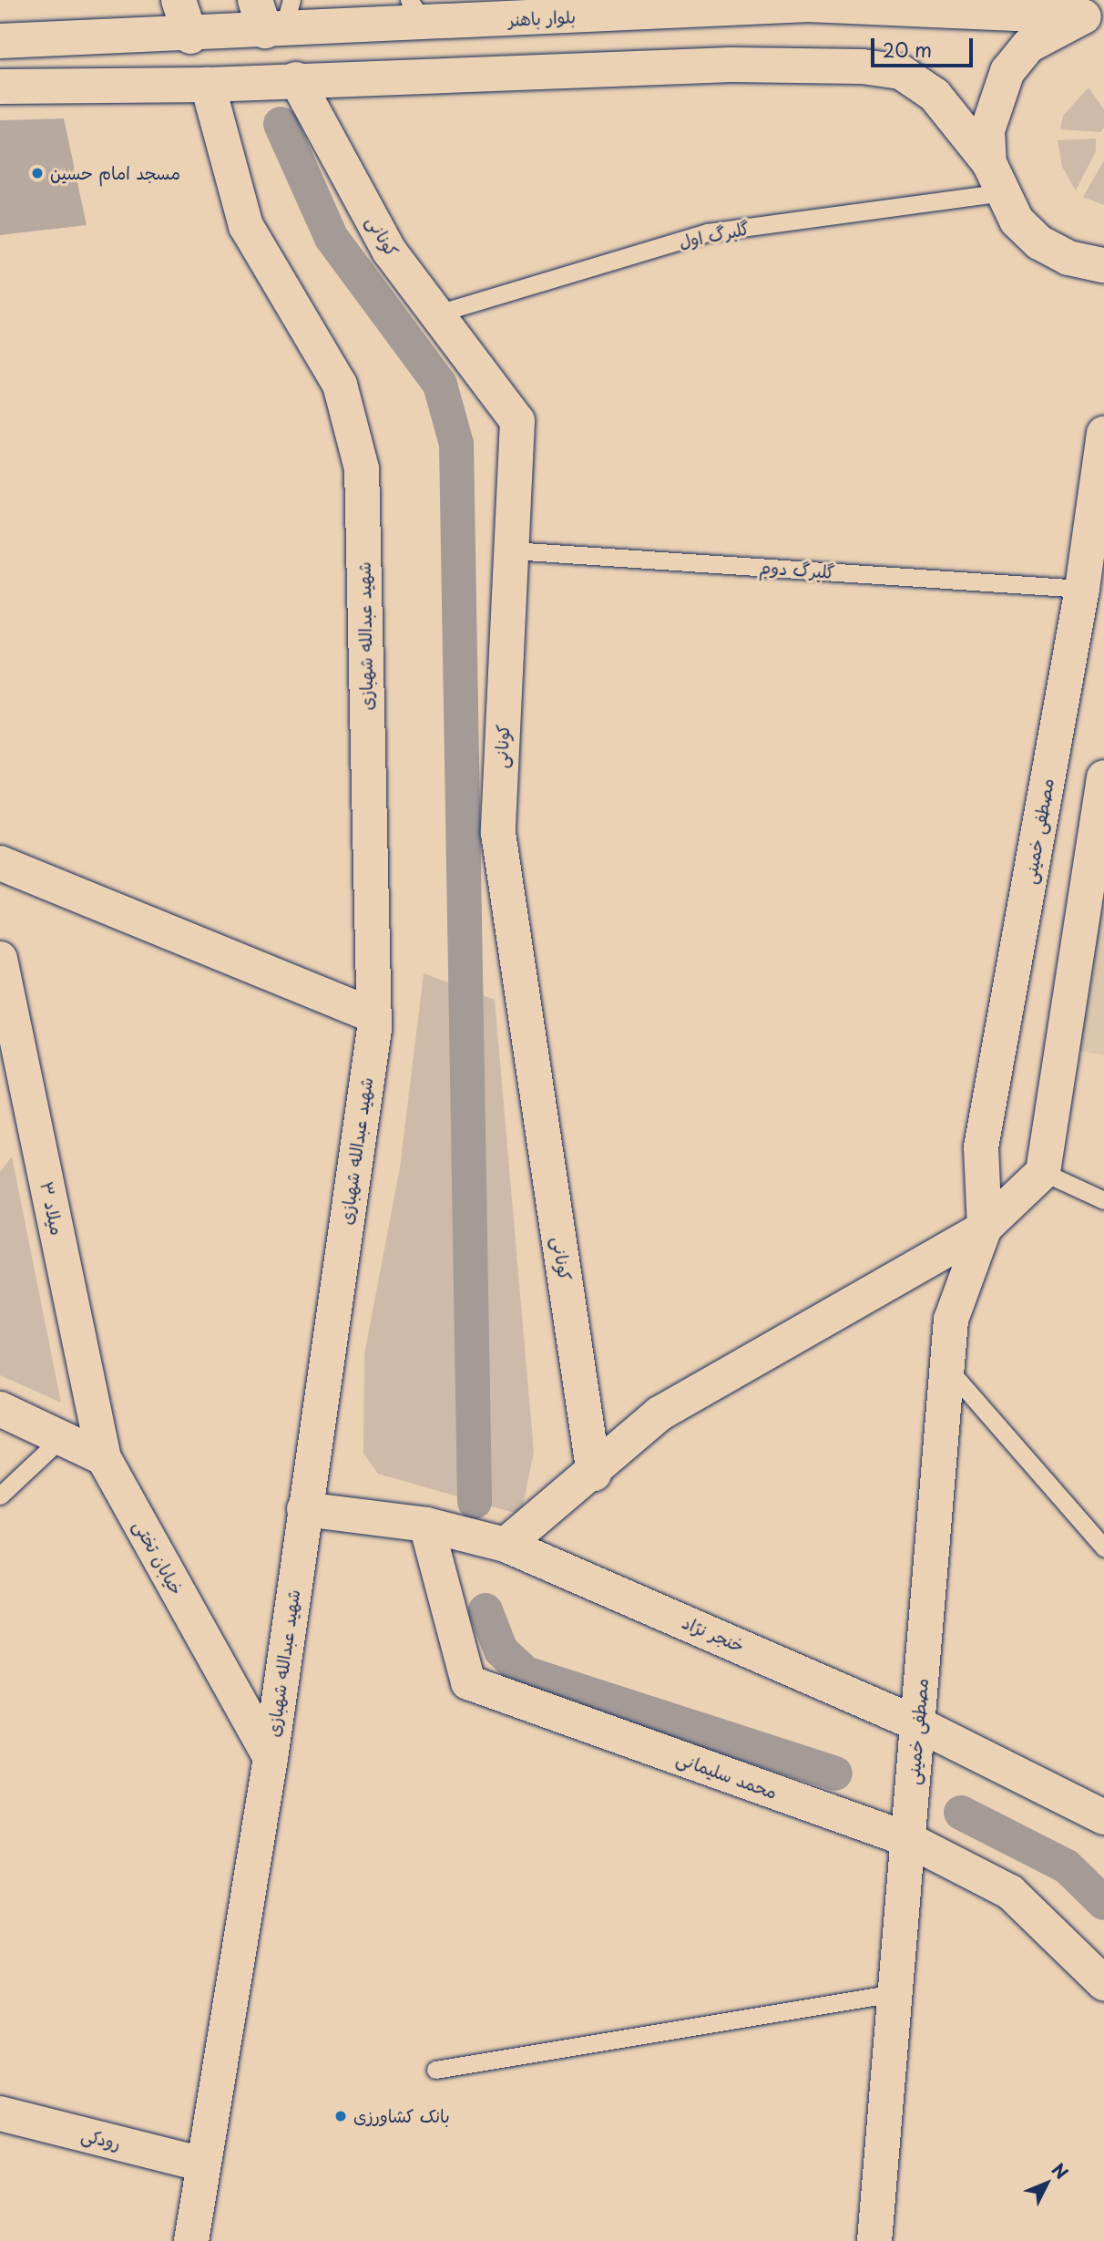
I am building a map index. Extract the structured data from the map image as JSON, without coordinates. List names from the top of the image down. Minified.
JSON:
{"streets":{"street":["بلوار باهنر","کونانی","شهید عبدالله شهبازی","مصطفی خمینی","میلاد ۳","خیابان تختی","خنجر نژاد","محمد سلیمانی","رودکی"],"lane":["گلبرگ اول","گلبرگ دوم"]},"crossings":[["گلبرگ اول","کونانی"],["کونانی","گلبرگ دوم"],["گلبرگ دوم","مصطفی خمینی"],["شهید عبدالله شهبازی","خیابان تختی"],["شهید عبدالله شهبازی","خنجر نژاد"],["شهید عبدالله شهبازی","رودکی"],["مصطفی خمینی","خنجر نژاد"],["مصطفی خمینی","محمد سلیمانی"],["میلاد ۳","خیابان تختی"],["خنجر نژاد","محمد سلیمانی"]],"places":["مسجد امام حسین","بانک کشاورزی"],"scale_bar":"20 m","north":"top right"}
